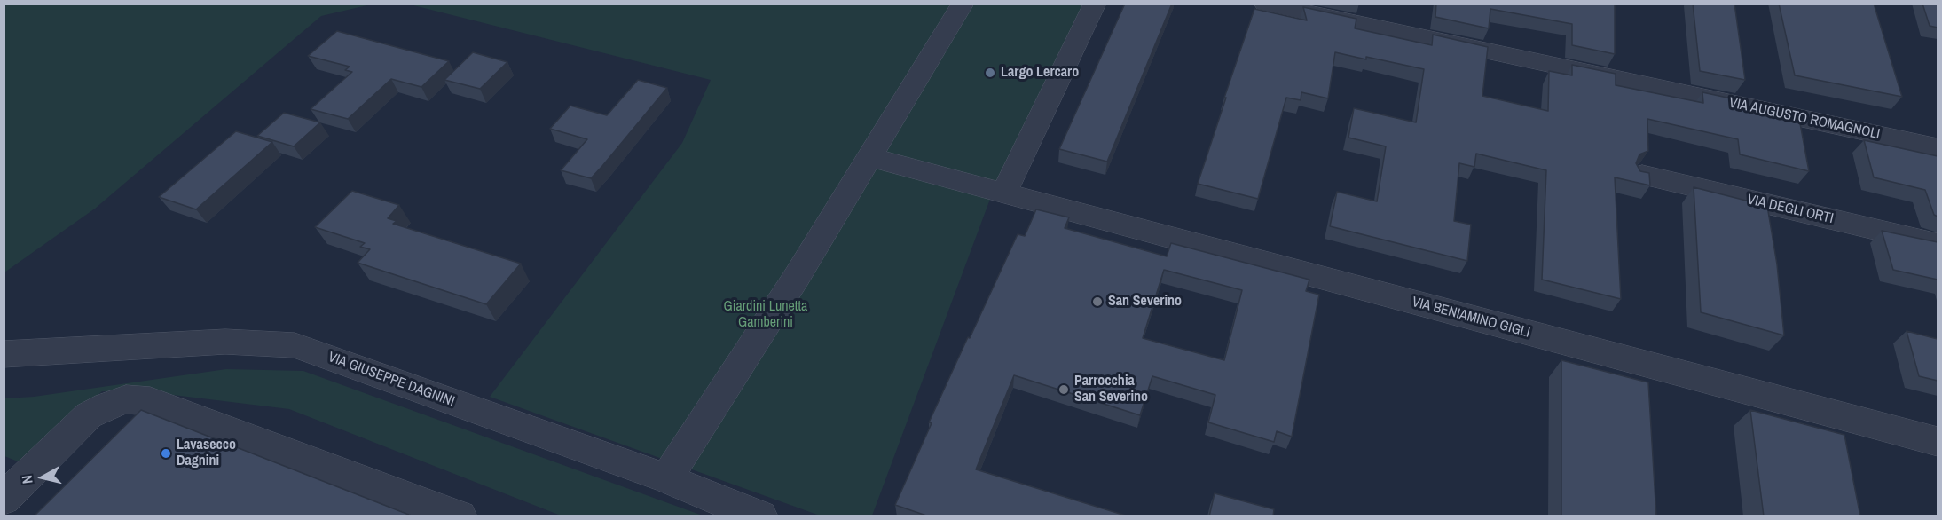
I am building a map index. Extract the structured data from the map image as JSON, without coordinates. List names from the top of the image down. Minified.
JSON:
{"streets":{"street":["VIA AUGUSTO ROMAGNOLI","VIA DEGLI ORTI","VIA BENIAMINO GIGLI","VIA GIUSEPPE DAGNINI"]},"parks":["Giardini Lunetta Gamberini"],"places":["Largo Lercaro","San Severino","Parrocchia San Severino","Lavasecco Dagnini"],"north":"left"}
